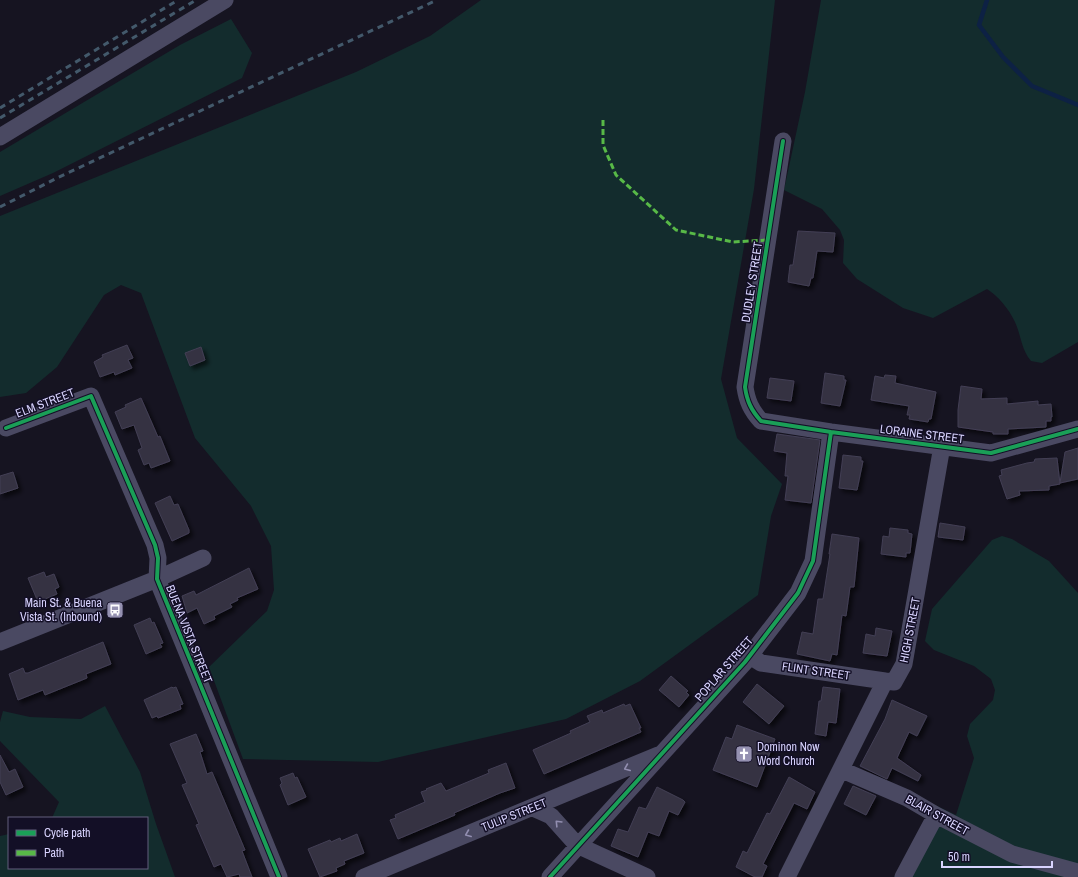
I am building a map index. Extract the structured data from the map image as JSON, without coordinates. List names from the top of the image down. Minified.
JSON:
{"streets":{"street":["DUDLEY STREET","ELM STREET","LORAINE STREET","HIGH STREET","BUENA VISTA STREET","POPLAR STREET","FLINT STREET","TULIP STREET","BLAIR STREET"]},"crossings":[["DUDLEY STREET","LORAINE STREET"],["ELM STREET","BUENA VISTA STREET"],["LORAINE STREET","HIGH STREET"],["LORAINE STREET","POPLAR STREET"],["HIGH STREET","FLINT STREET"],["POPLAR STREET","FLINT STREET"],["POPLAR STREET","TULIP STREET"]],"one_way":["TULIP STREET"],"places":{"bus stop":["Main St. & Buena Vista St. (Inbound)"],"church":["Dominon Now Word Church"]},"legend":["Cycle path","Path"],"scale_bar":"50 m"}
